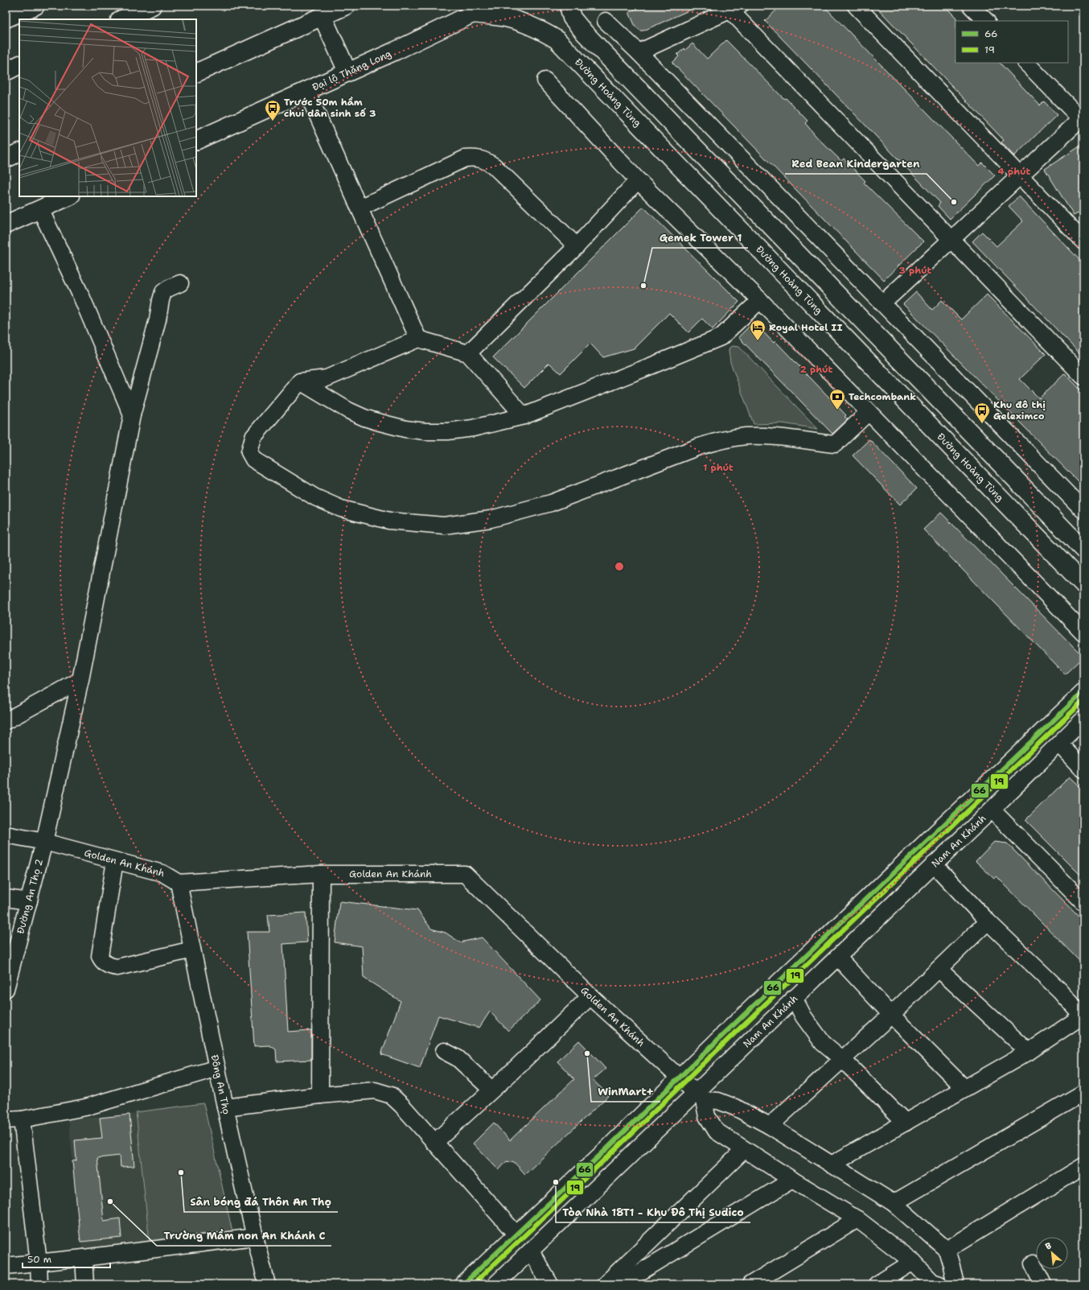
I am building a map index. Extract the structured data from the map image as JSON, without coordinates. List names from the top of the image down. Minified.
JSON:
{"streets":{"main road":["Đại lộ Thăng Long","Đường Hoàng Tùng"],"street":["Nam An Khánh","Golden An Khánh","Đường An Thọ 2","Đông An Thọ"]},"crossings":[["Đại lộ Thăng Long","Đường Hoàng Tùng"],["Nam An Khánh","Golden An Khánh"],["Golden An Khánh","Đường An Thọ 2"],["Golden An Khánh","Đông An Thọ"]],"places":{"bus stop":["Trước 50m hầm chui dân sinh số 3","Khu đô thị Geleximco"],"other":["Red Bean Kindergarten","Gemek Tower 1","WinMart+","Sân bóng đá Thôn An Thọ","Tòa Nhà 18T1 - Khu Đô Thị Sudico","Trường Mầm non An Khánh C"],"hotel":["Royal Hotel II"],"bank":["Techcombank"]},"lines":["transit line 66","transit line 19"],"legend":["66","19"],"scale_bar":"50 m","north":"top left","rings":["4 phút","3 phút","2 phút","1 phút"]}
